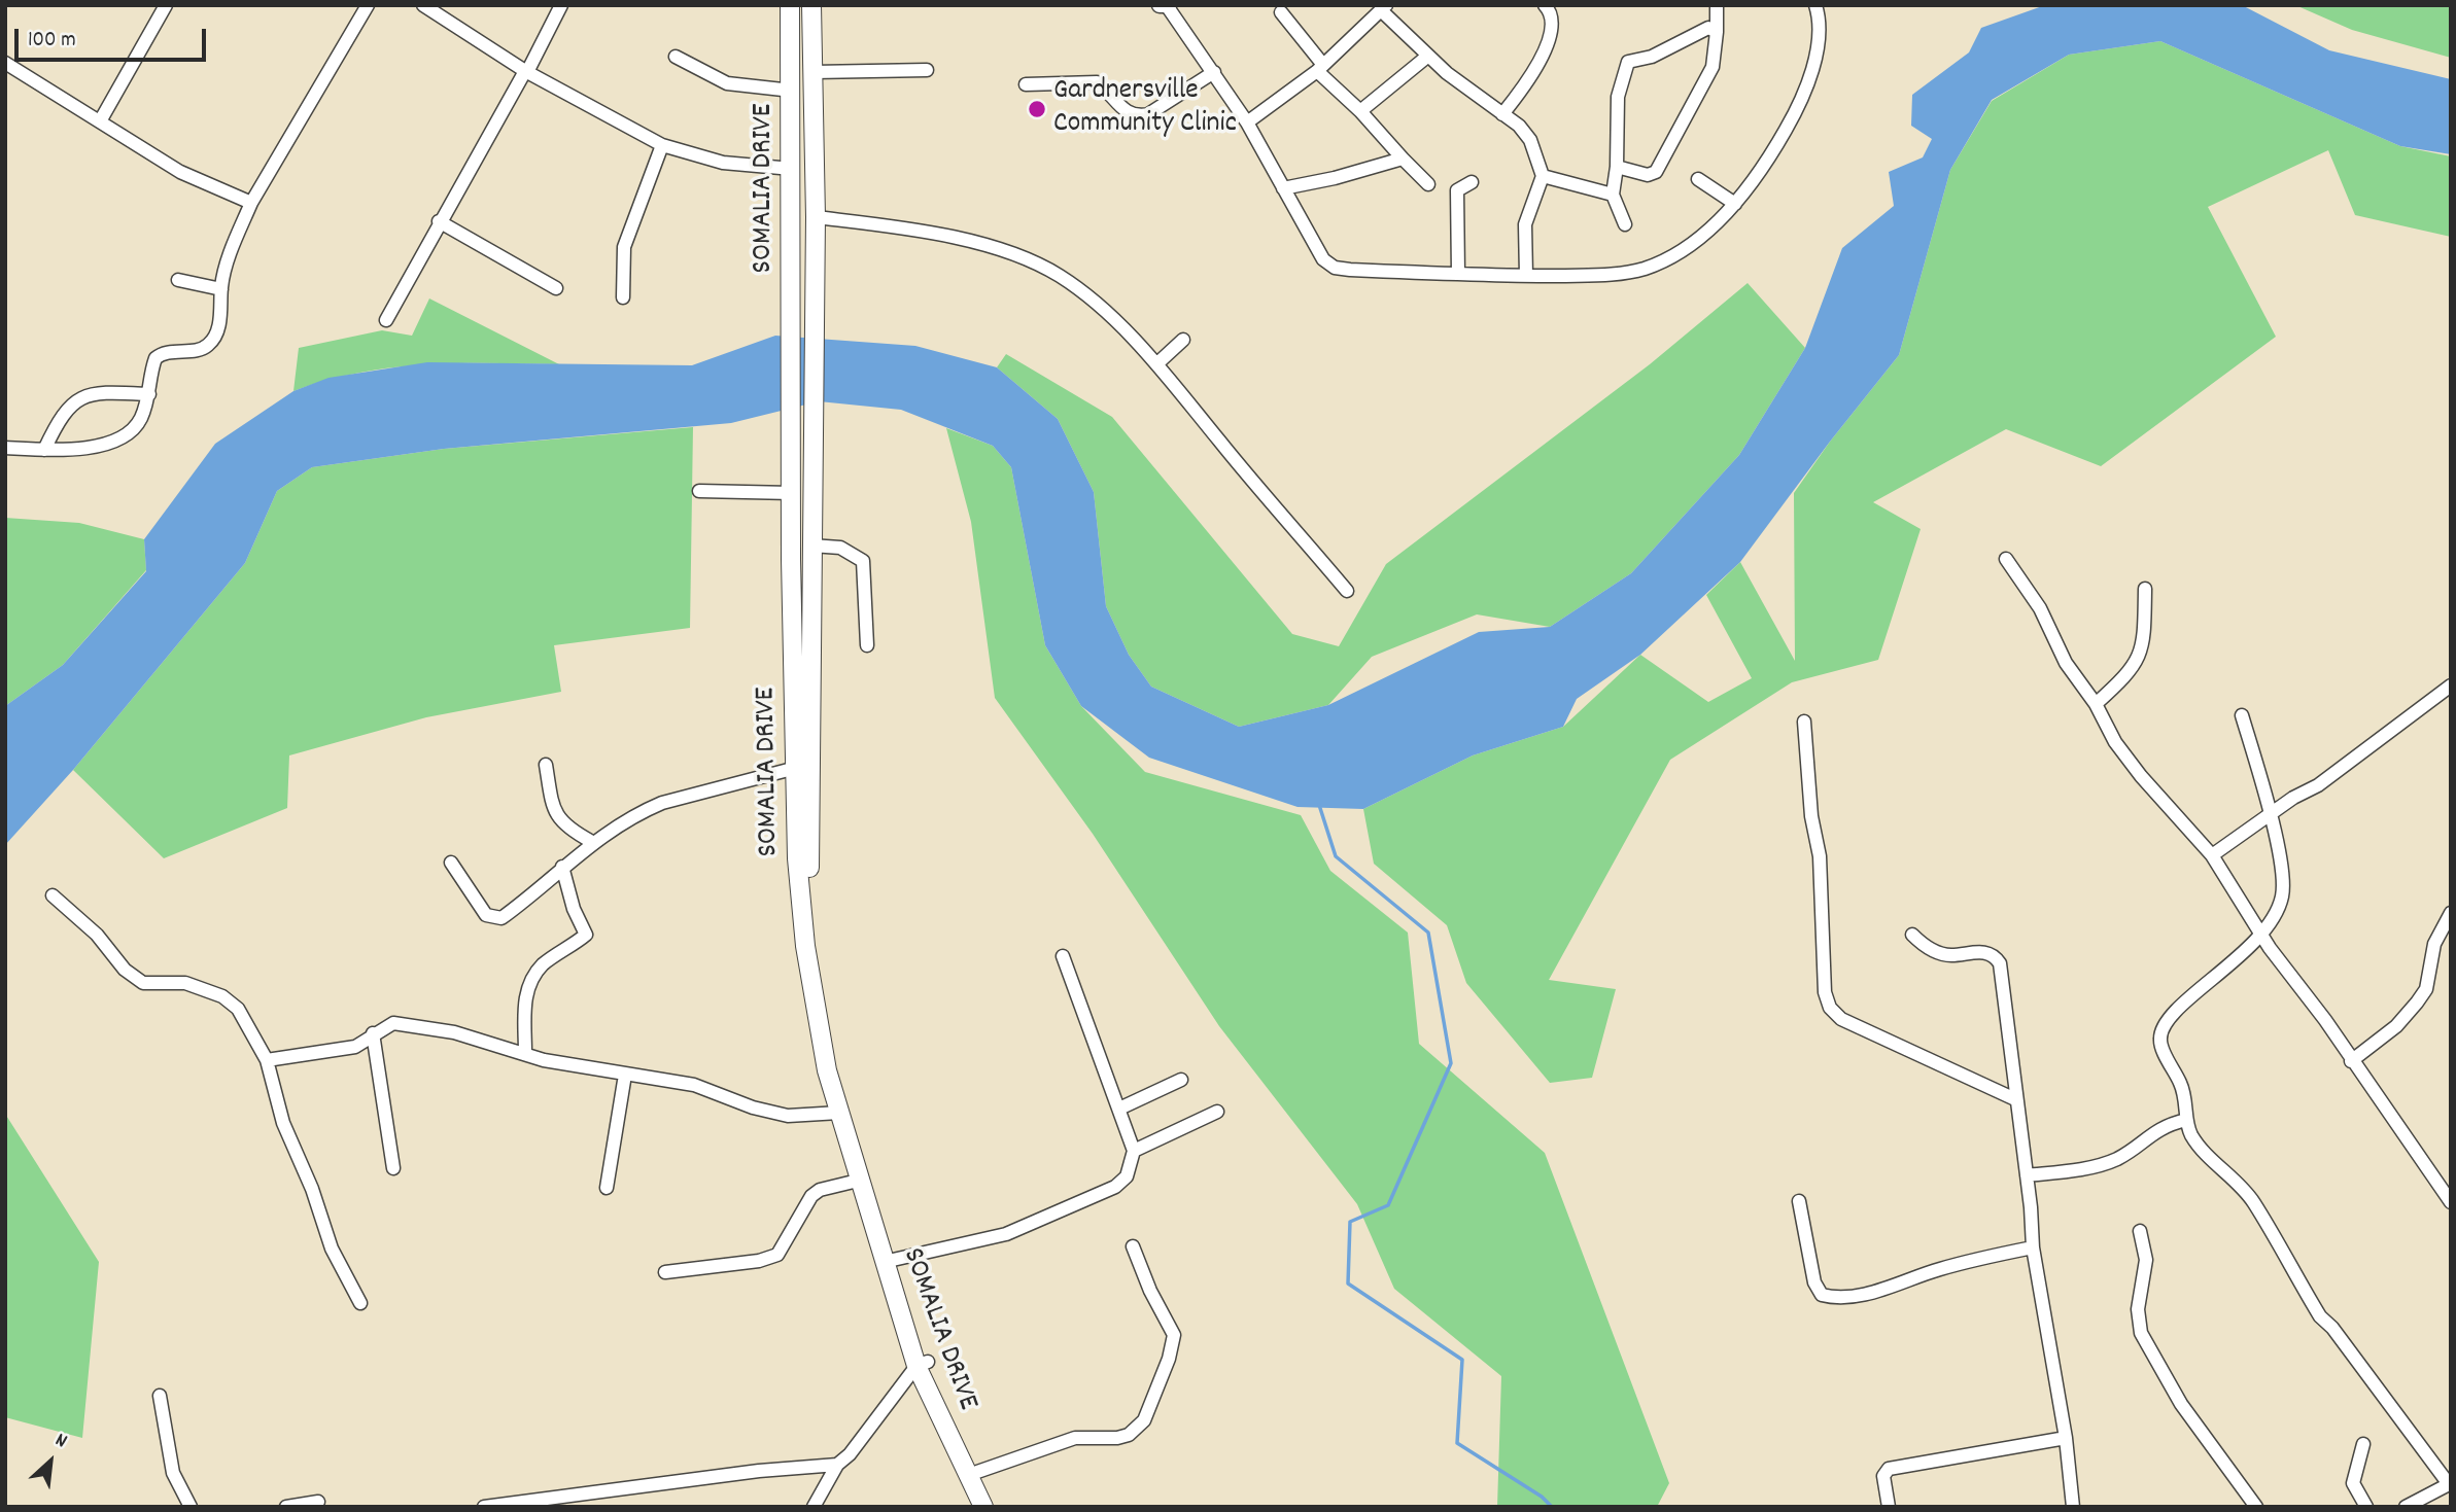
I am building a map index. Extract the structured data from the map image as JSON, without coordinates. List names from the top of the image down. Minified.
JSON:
{"streets":{"main road":["SOMALIA DRIVE"]},"places":["Gardnersville Community Clinic"],"scale_bar":"100 m","north":"top right"}
